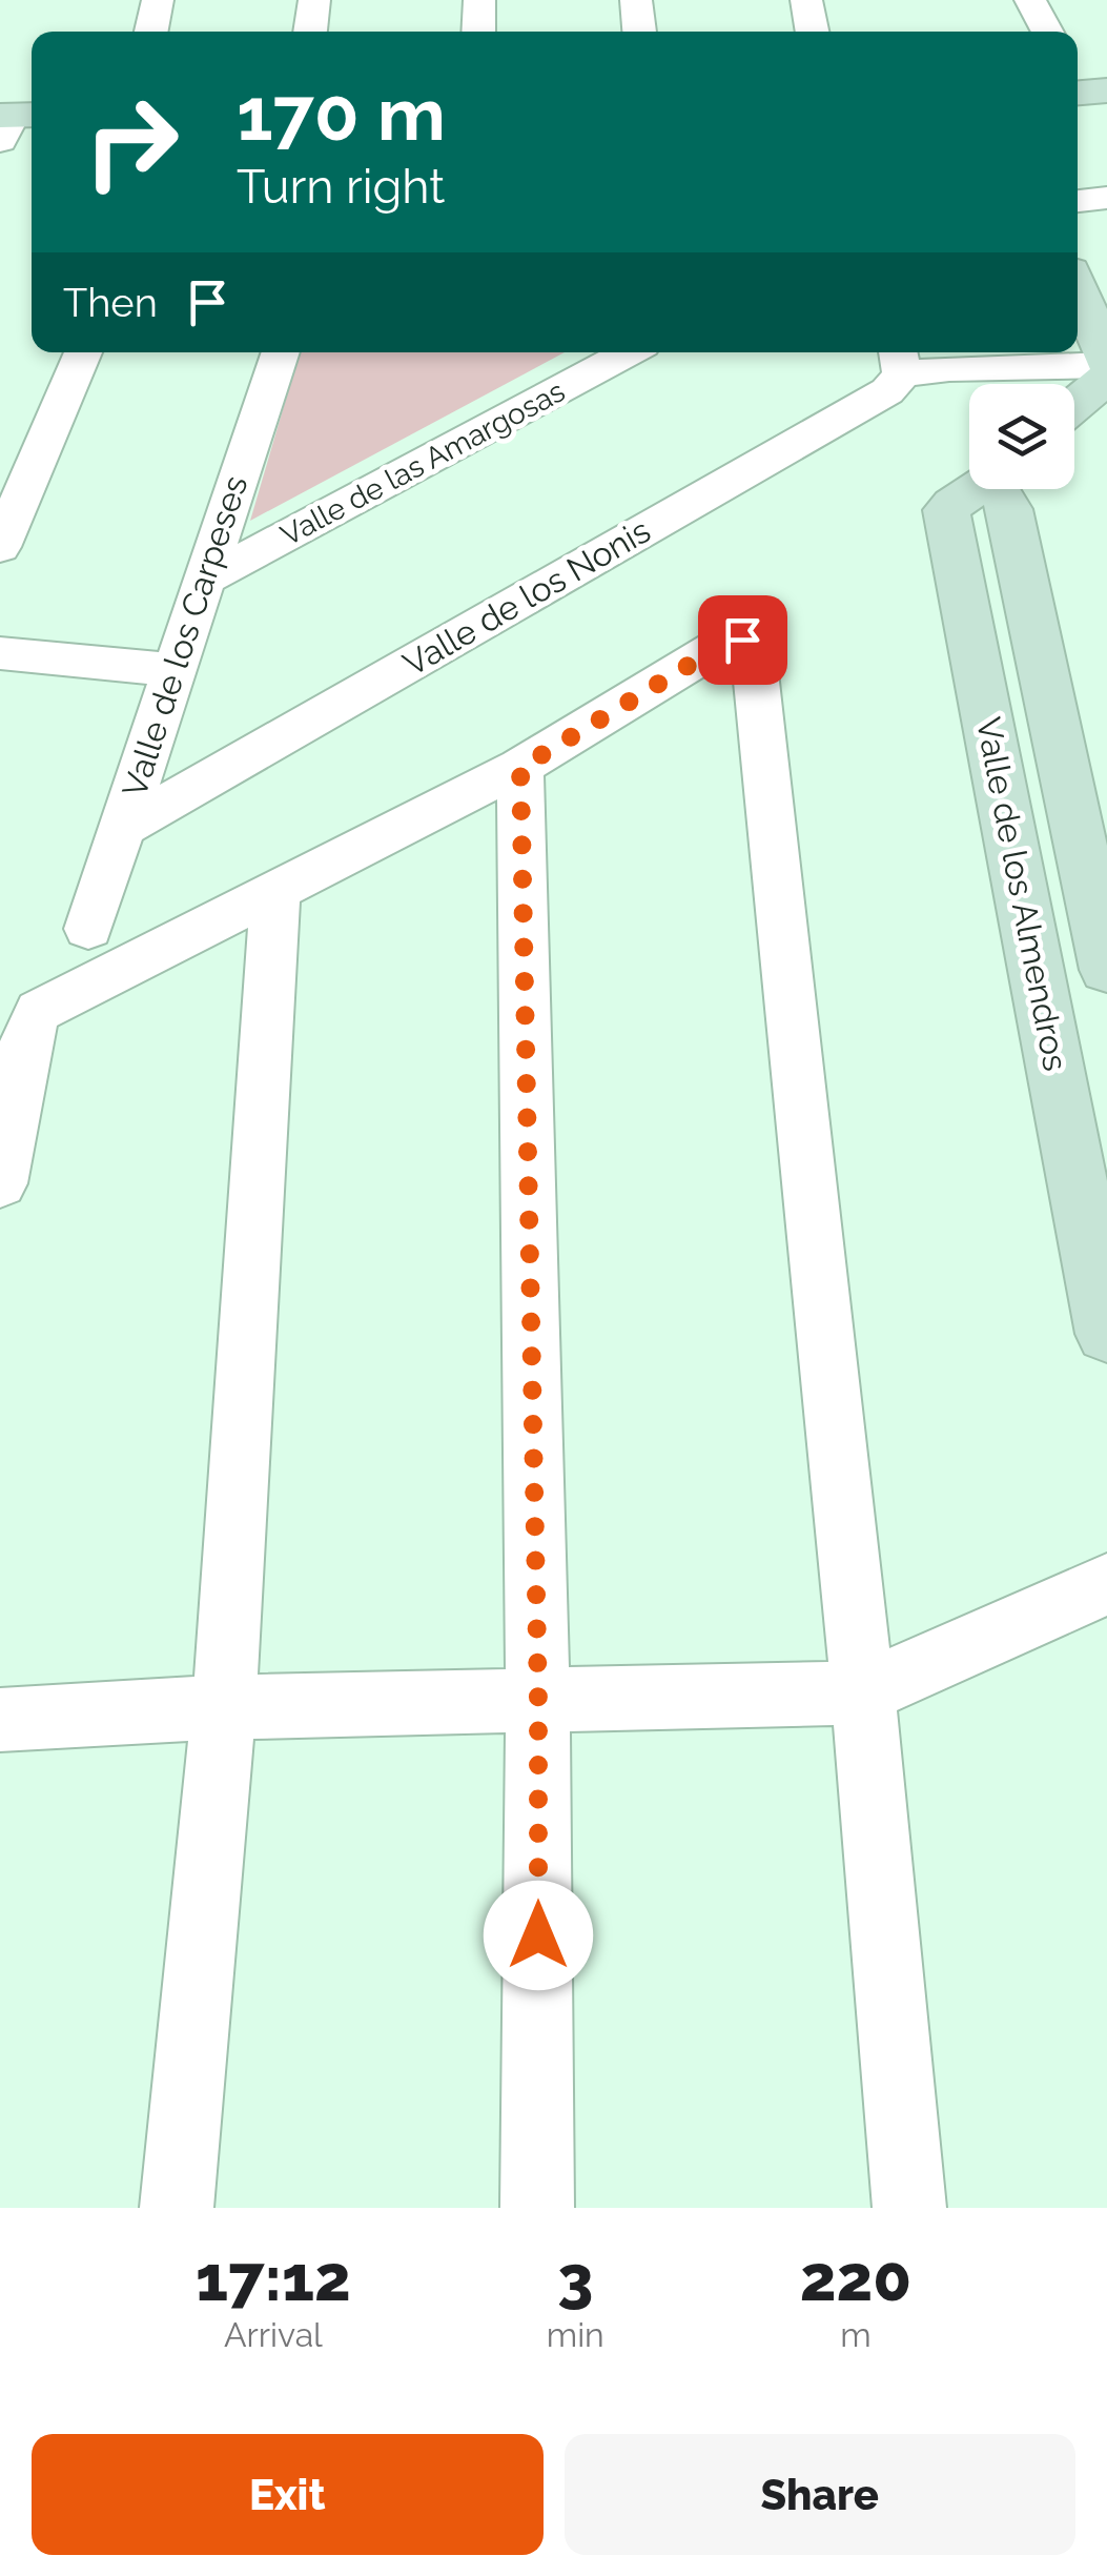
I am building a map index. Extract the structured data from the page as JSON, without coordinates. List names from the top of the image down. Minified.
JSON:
{"streets":{"street":["Valle de las Amargosas","Valle de los Nonis","Valle de los Carpeses","Valle de los Almendros"]},"crossings":[["Valle de las Amargosas","Valle de los Carpeses"],["Valle de los Nonis","Valle de los Carpeses"]],"page":{"turn":["170 m","Turn right"],"then":"Then","eta":["17:12","Arrival","3","min","220","m"],"buttons":["Exit","Share"]}}
